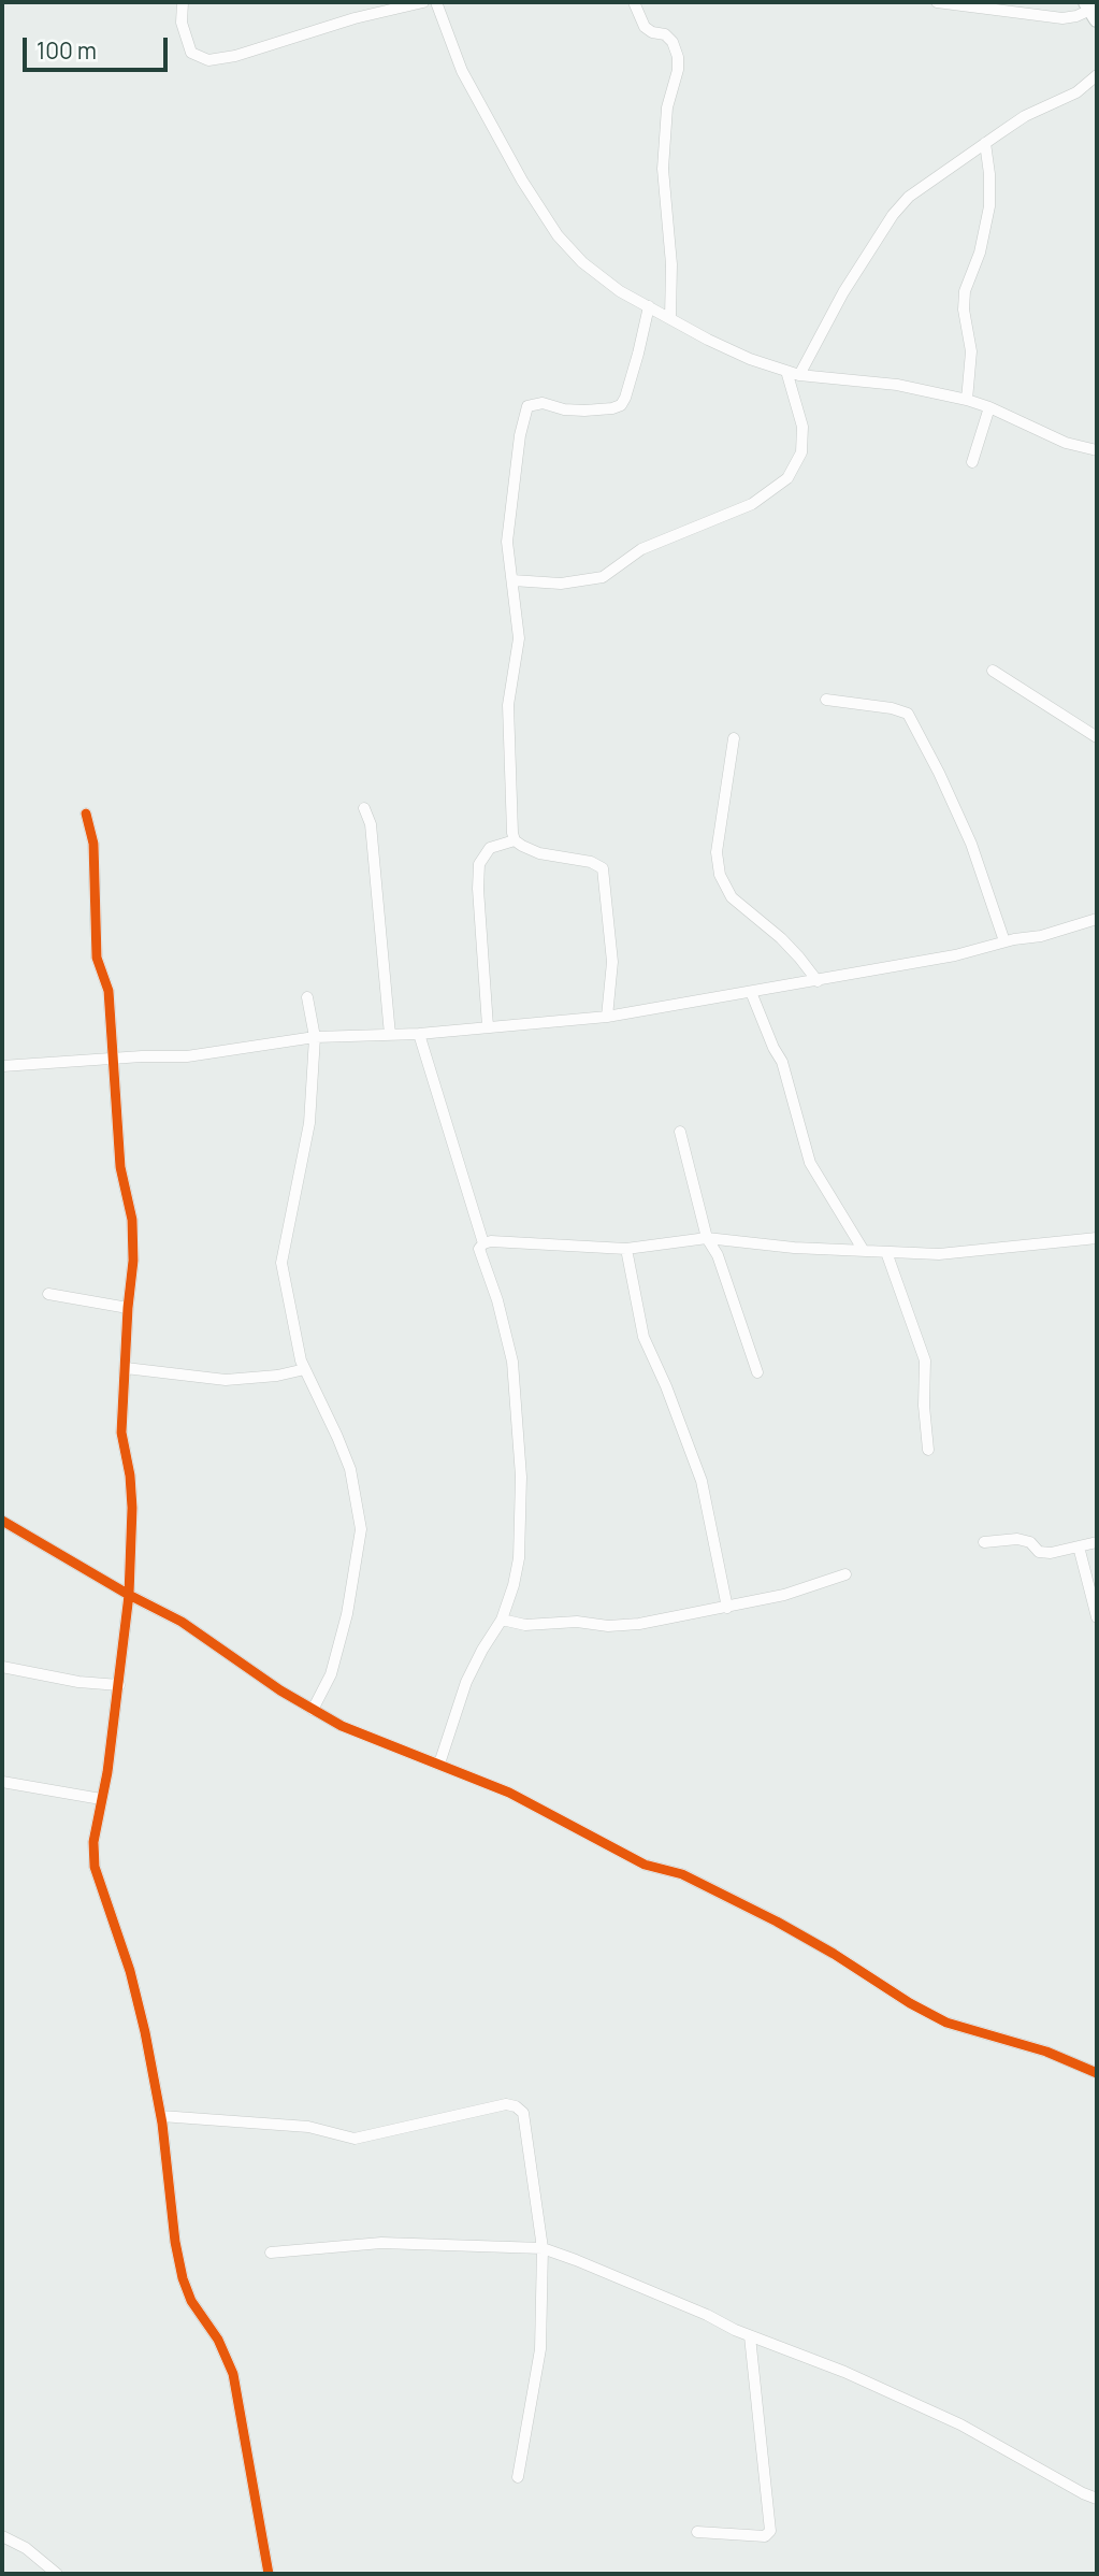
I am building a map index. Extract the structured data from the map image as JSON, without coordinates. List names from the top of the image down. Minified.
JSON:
{"scale_bar":"100 m"}
